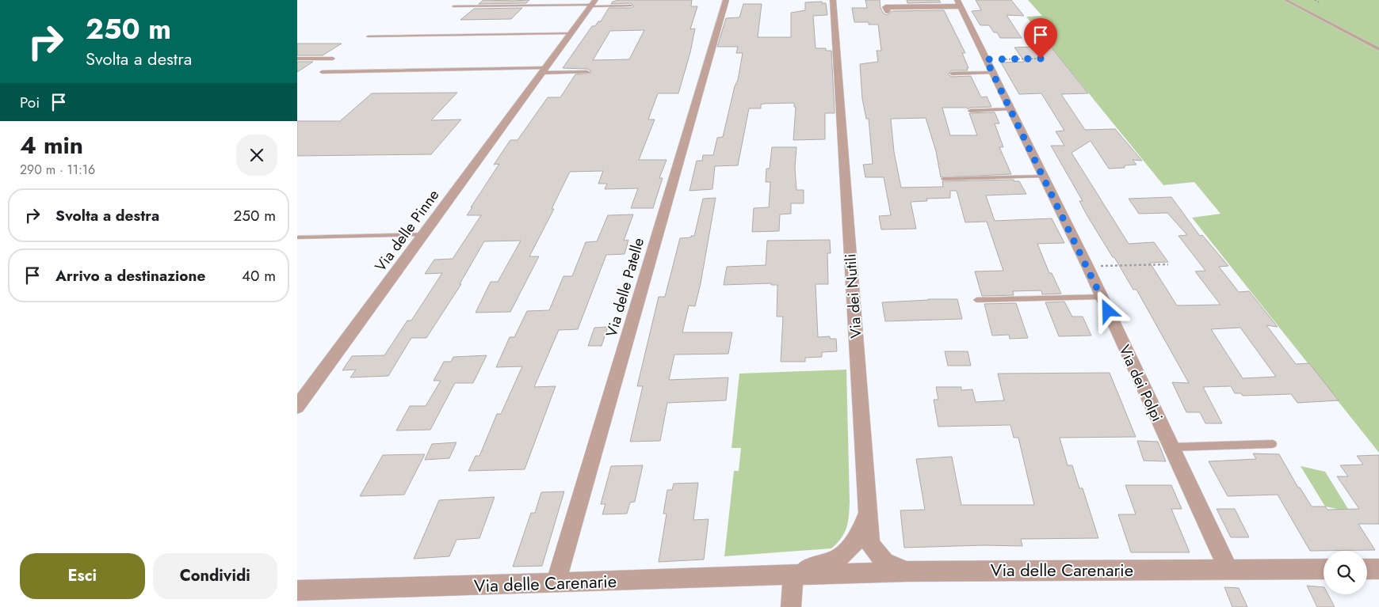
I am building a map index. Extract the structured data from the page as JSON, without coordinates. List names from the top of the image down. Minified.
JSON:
{"streets":{"street":["Via delle Pinne","Via delle Patelle","Via dei Nutili","Via dei Polpi","Via delle Carenarie"]},"crossings":[["Via delle Patelle","Via delle Carenarie"],["Via dei Nutili","Via delle Carenarie"],["Via dei Polpi","Via delle Carenarie"]],"page":{"turn":["250 m","Svolta a destra"],"then":"Poi","heading":["4 min","290 m · 11:16"],"list":[{"name":"Svolta a destra","value":"250 m"},{"name":"Arrivo a destinazione","value":"40 m"}],"buttons":["Esci","Condividi"]}}
